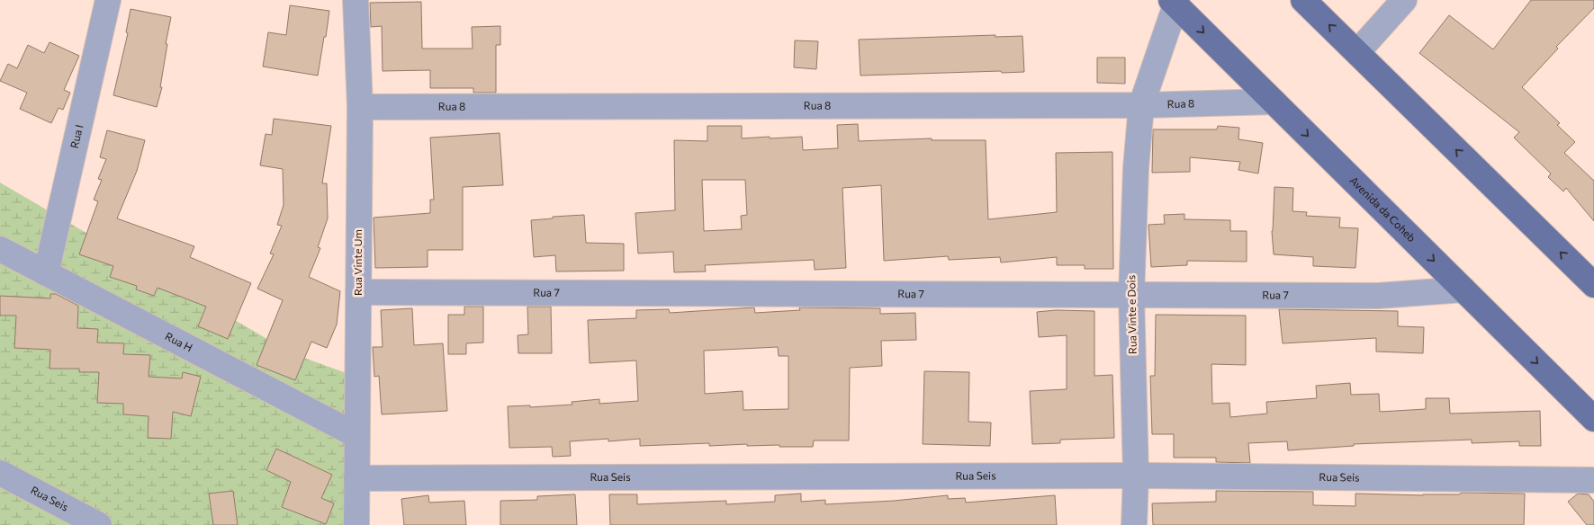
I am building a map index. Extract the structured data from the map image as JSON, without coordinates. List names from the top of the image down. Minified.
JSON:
{"streets":{"main road":["Avenida da Coheb"],"street":["Rua 8","Rua I","Rua Vinte Um","Rua 7","Rua Vinte e Dois","Rua H","Rua Seis"]},"crossings":[["Rua 8","Avenida da Coheb"],["Rua 8","Rua Vinte Um"],["Rua 8","Rua Vinte e Dois"],["Rua I","Rua H"],["Avenida da Coheb","Rua 7"],["Avenida da Coheb","Rua Vinte e Dois"],["Rua Vinte Um","Rua 7"],["Rua Vinte Um","Rua H"],["Rua Vinte Um","Rua Seis"],["Rua 7","Rua Vinte e Dois"],["Rua Vinte e Dois","Rua Seis"]]}
